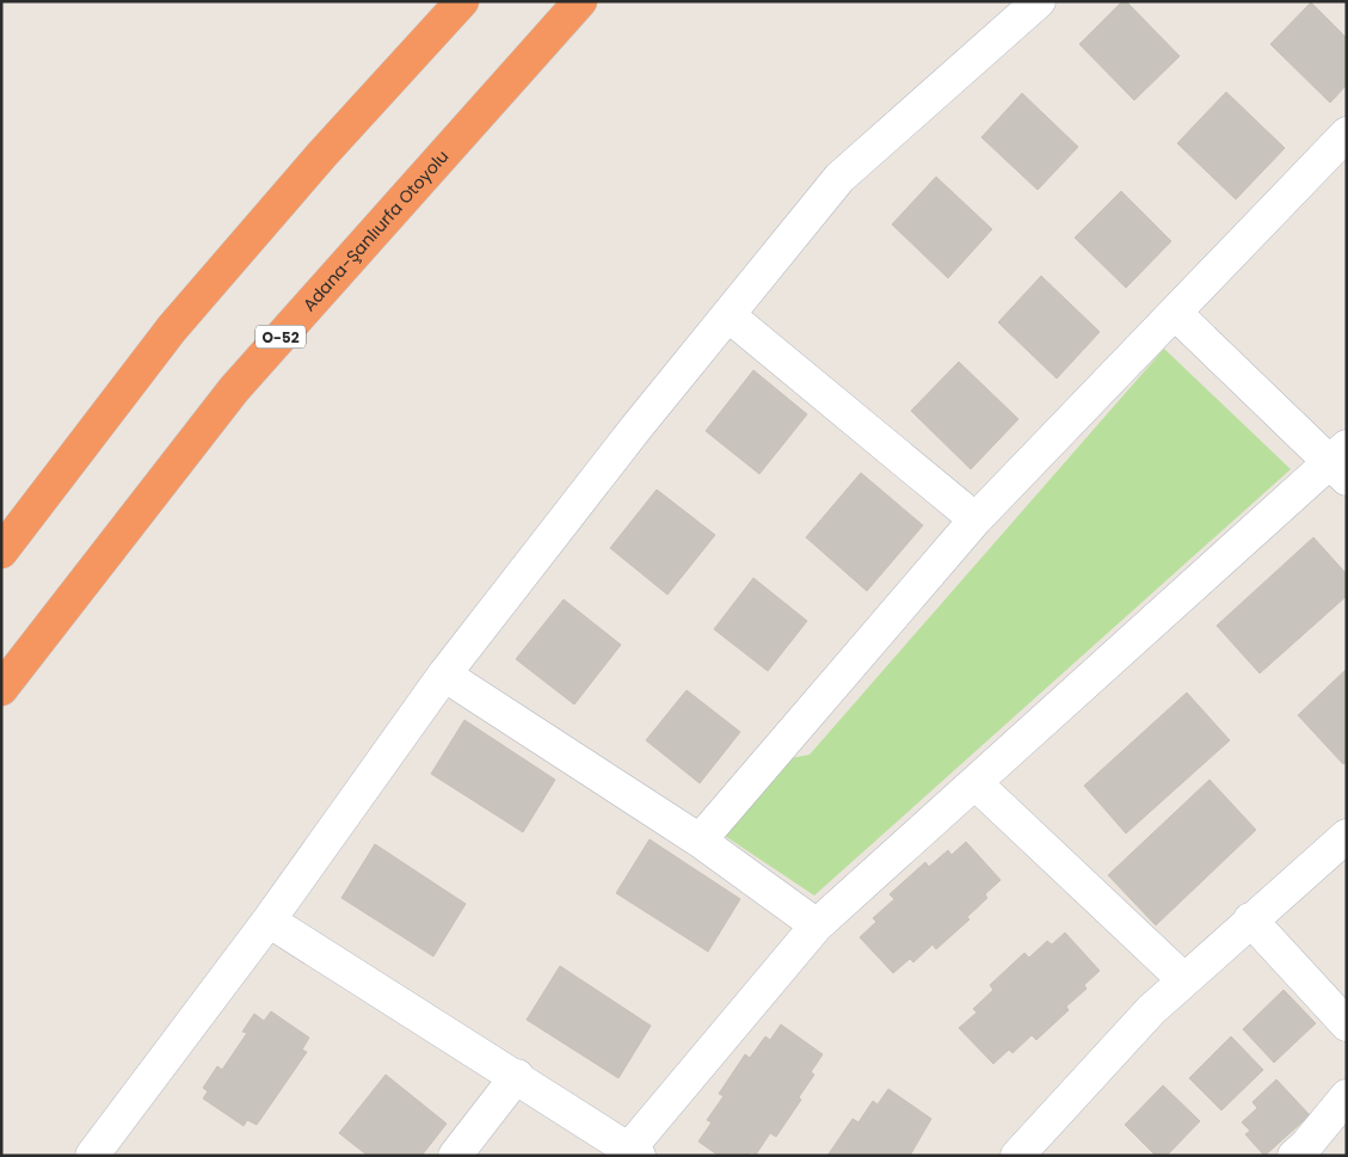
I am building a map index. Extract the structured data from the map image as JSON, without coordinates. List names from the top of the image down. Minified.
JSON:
{"streets":{"highway":["Adana-Şanlıurfa Otoyolu","O-52"]}}
